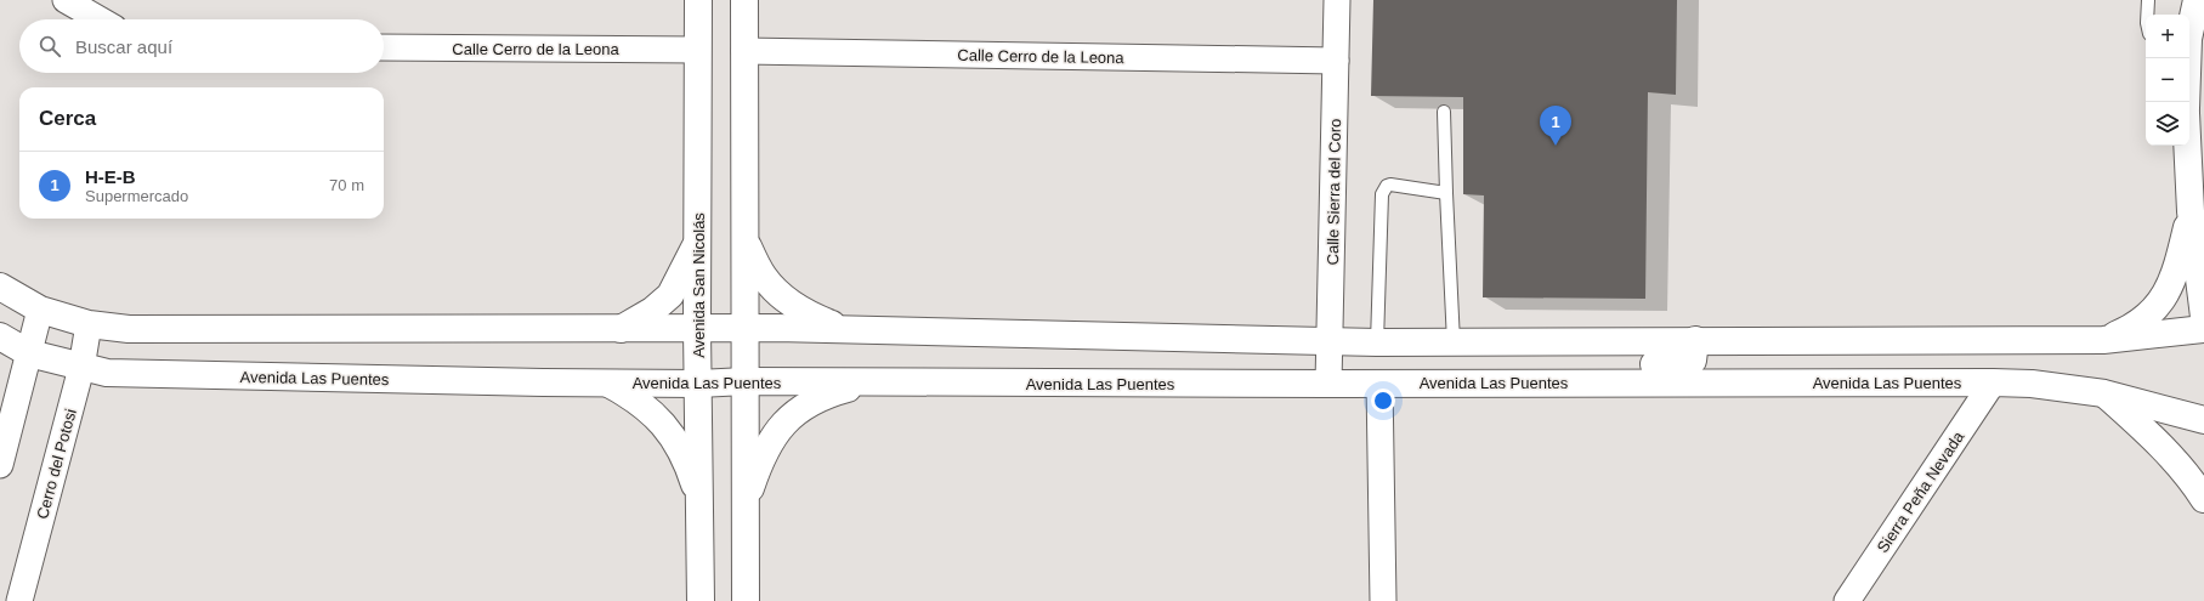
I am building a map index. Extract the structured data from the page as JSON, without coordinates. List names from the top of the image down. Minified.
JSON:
{"streets":{"street":["Calle Cerro de la Leona","Calle Sierra del Coro","Avenida San Nicolás","Avenida Las Puentes","Cerro del Potosi","Sierra Peña Nevada"]},"crossings":[["Calle Cerro de la Leona","Calle Sierra del Coro"],["Calle Cerro de la Leona","Avenida San Nicolás"],["Calle Sierra del Coro","Avenida Las Puentes"],["Avenida San Nicolás","Avenida Las Puentes"],["Avenida Las Puentes","Cerro del Potosi"],["Avenida Las Puentes","Sierra Peña Nevada"]],"page":{"map_buttons":["+","−"],"search":"Buscar aquí","heading":"Cerca","pins":"1","list":[{"mark":"1","name":"H-E-B","note":"Supermercado","value":"70 m"}]}}
